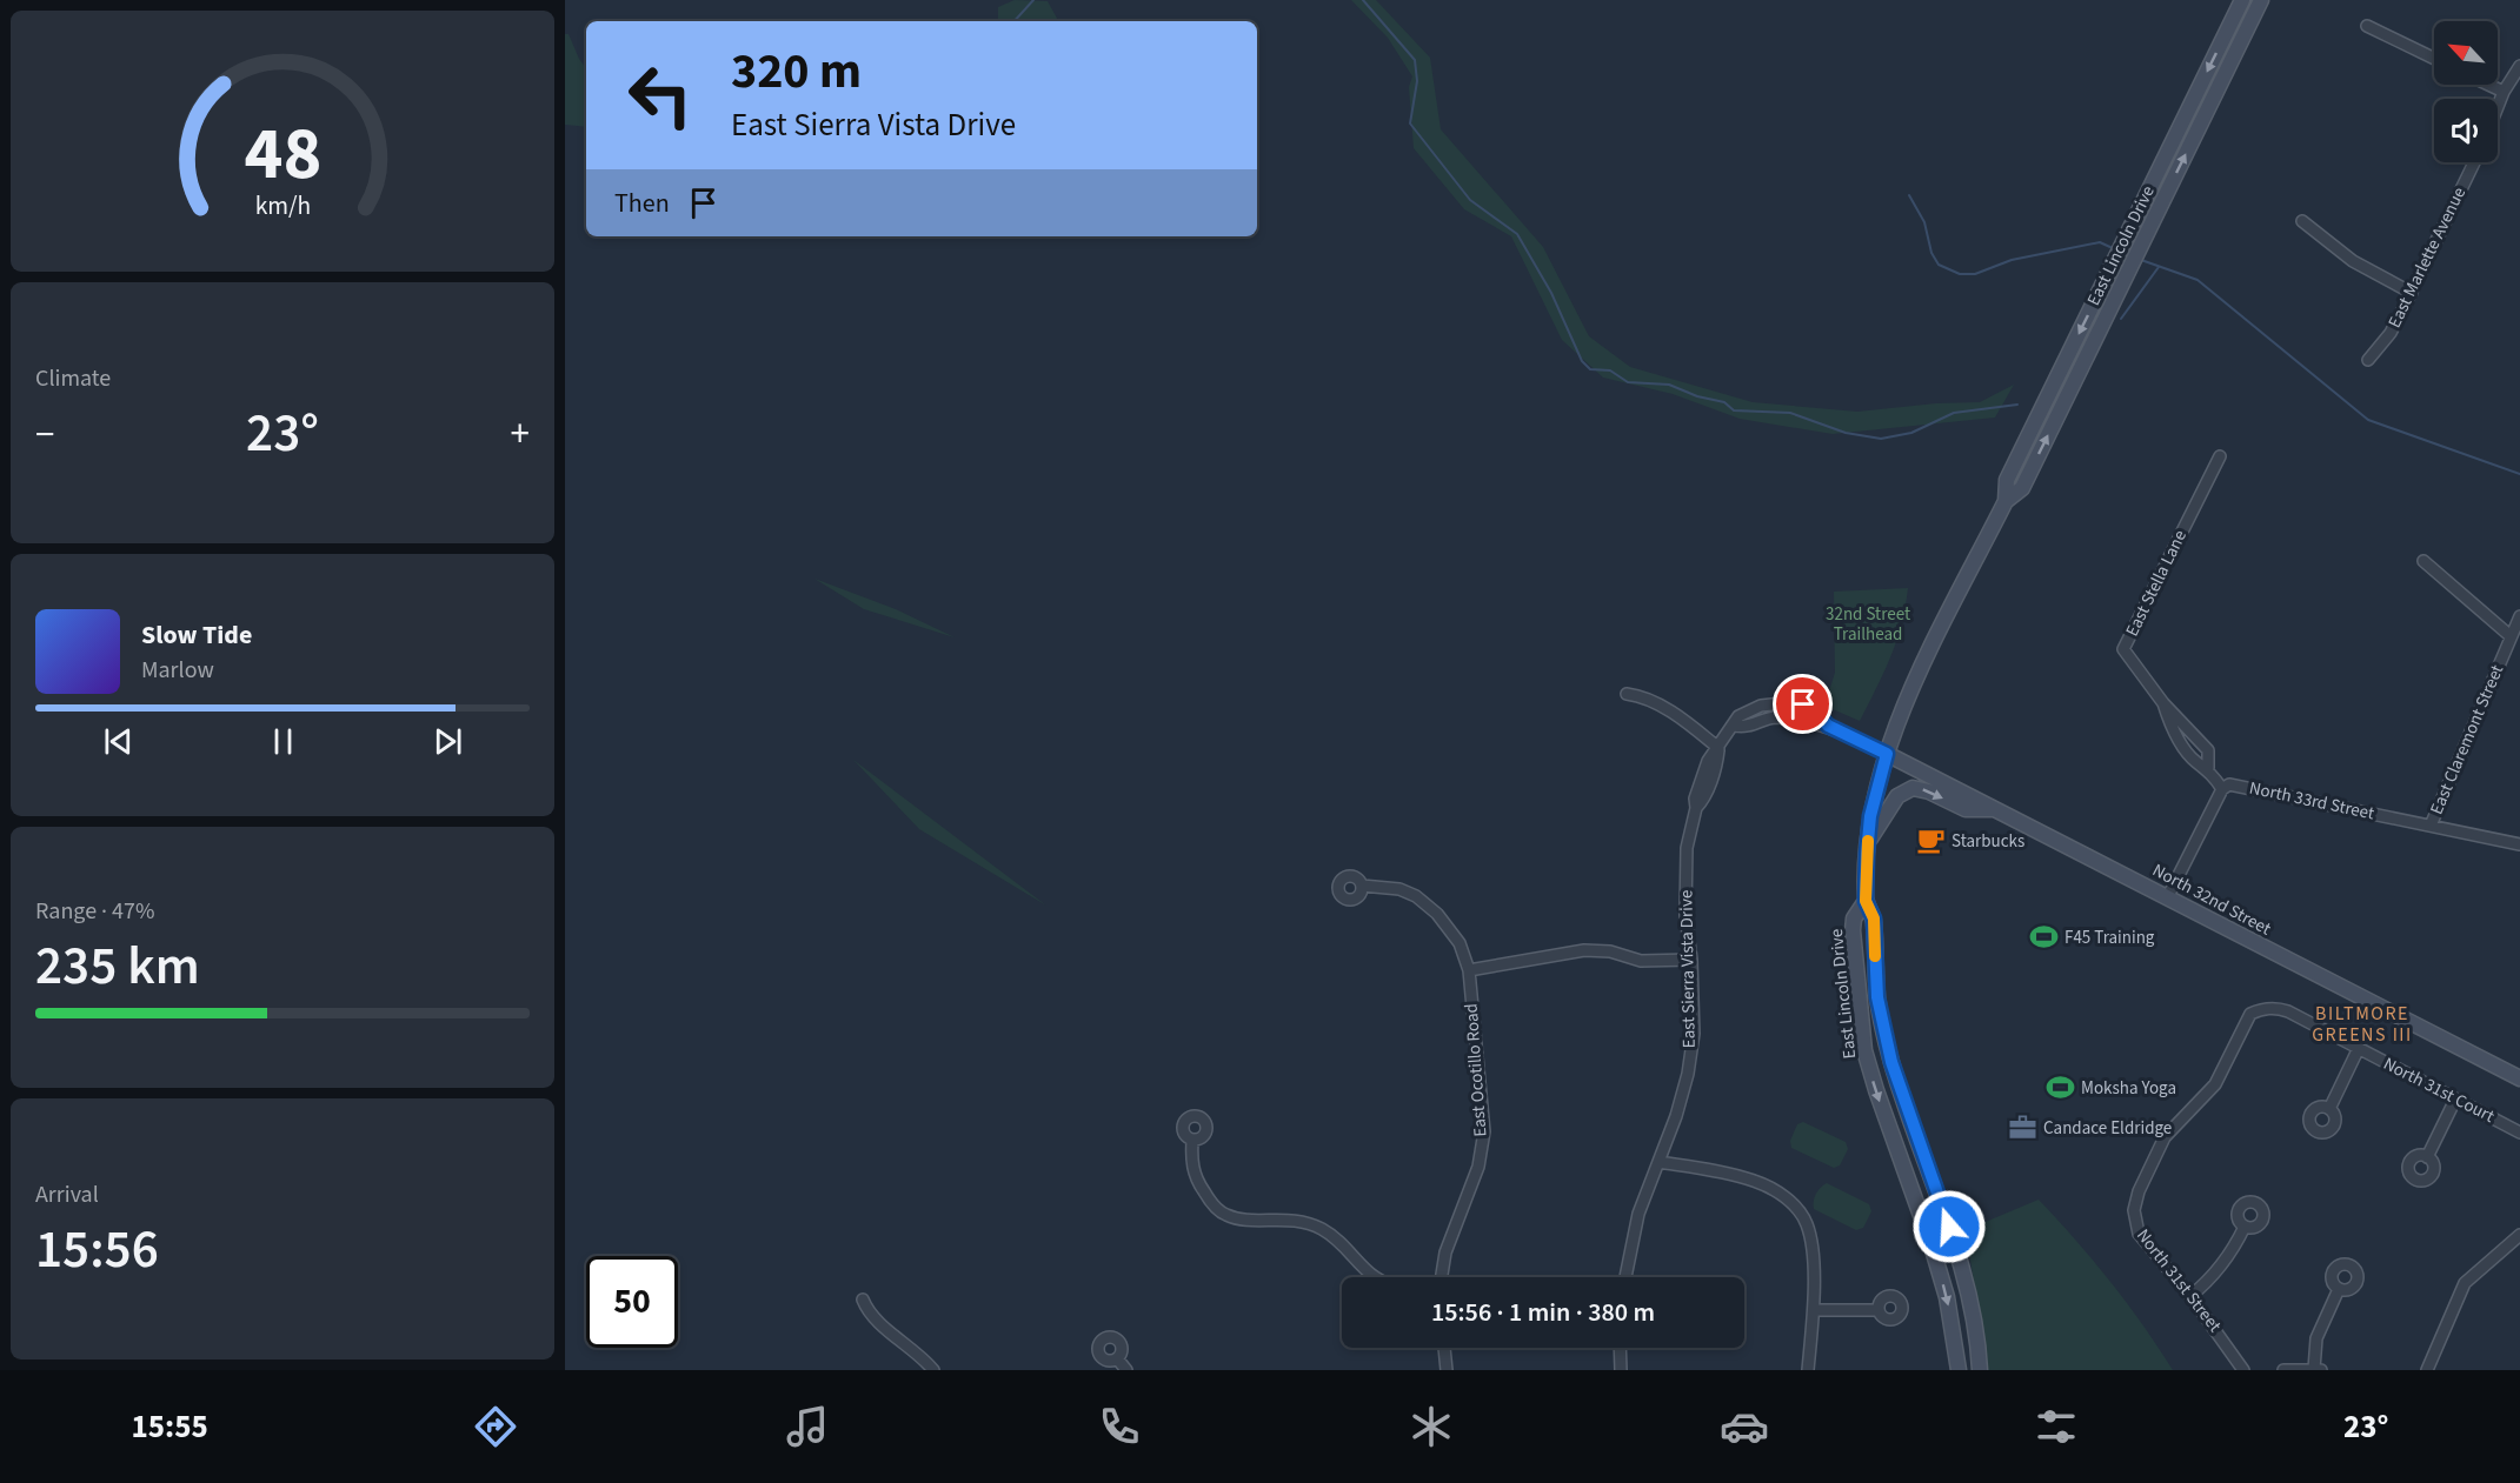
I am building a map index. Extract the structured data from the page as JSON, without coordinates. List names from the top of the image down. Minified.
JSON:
{"streets":{"main road":["East Lincoln Drive","North 32nd Street"],"street":["East Marlette Avenue","East Stella Lane","East Claremont Street","North 33rd Street","East Sierra Vista Drive","East Ocotillo Road","North 31st Court","North 31st Street"]},"crossings":[["East Lincoln Drive","North 32nd Street"],["East Stella Lane","North 33rd Street"],["East Claremont Street","North 33rd Street"],["North 33rd Street","North 32nd Street"],["North 31st Court","North 31st Street"]],"districts":["BILTMORE GREENS III"],"parks":["32nd Street Trailhead"],"places":{"cafe":["Starbucks"],"sports":["F45 Training","Moksha Yoga"],"office":["Candace Eldridge"]},"north":"top left","page":{"turn":["320 m","East Sierra Vista Drive"],"then":"Then","tile":["Climate",["Range · 47%","235 km"],["Arrival","15:56"]],"heat":["−","23°","+"],"song":["Slow Tide","Marlow"],"limit":"50","trip":"15:56 · 1 min · 380 m","tabs":["15:55","23°"],"gauge":["48","km/h"]}}
